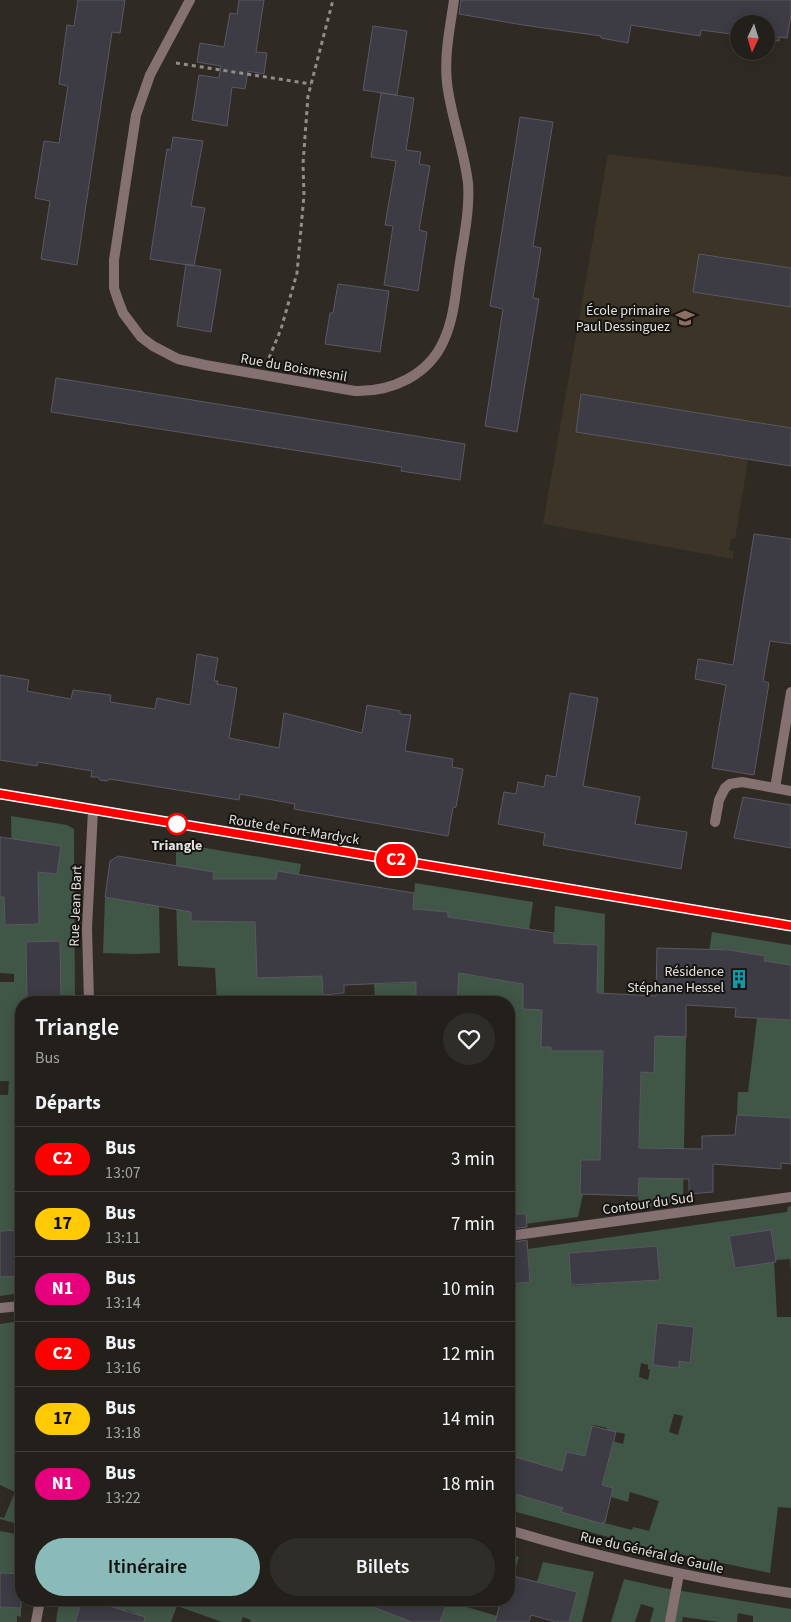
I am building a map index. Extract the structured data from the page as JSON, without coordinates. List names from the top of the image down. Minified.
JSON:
{"streets":{"main road":["Route de Fort-Mardyck"],"street":["Rue du Boismesnil","Rue Jean Bart","Contour du Sud","Rue du Général de Gaulle"]},"crossings":[["Route de Fort-Mardyck","Rue Jean Bart"]],"places":{"school or university":["École primaire Paul Dessinguez"],"other":["Triangle"],"building":["Résidence Stéphane Hessel"]},"lines":["bus line C2"],"north":"bottom","page":{"on_map":"C2","heading":[["Triangle","Bus"],"Départs"],"list":[{"mark":"C2","name":"Bus","note":"13:07","value":"3 min"},{"mark":"17","name":"Bus","note":"13:11","value":"7 min"},{"mark":"N1","name":"Bus","note":"13:14","value":"10 min"},{"mark":"C2","name":"Bus","note":"13:16","value":"12 min"},{"mark":"17","name":"Bus","note":"13:18","value":"14 min"},{"mark":"N1","name":"Bus","note":"13:22","value":"18 min"}],"buttons":["Itinéraire","Billets"]}}
